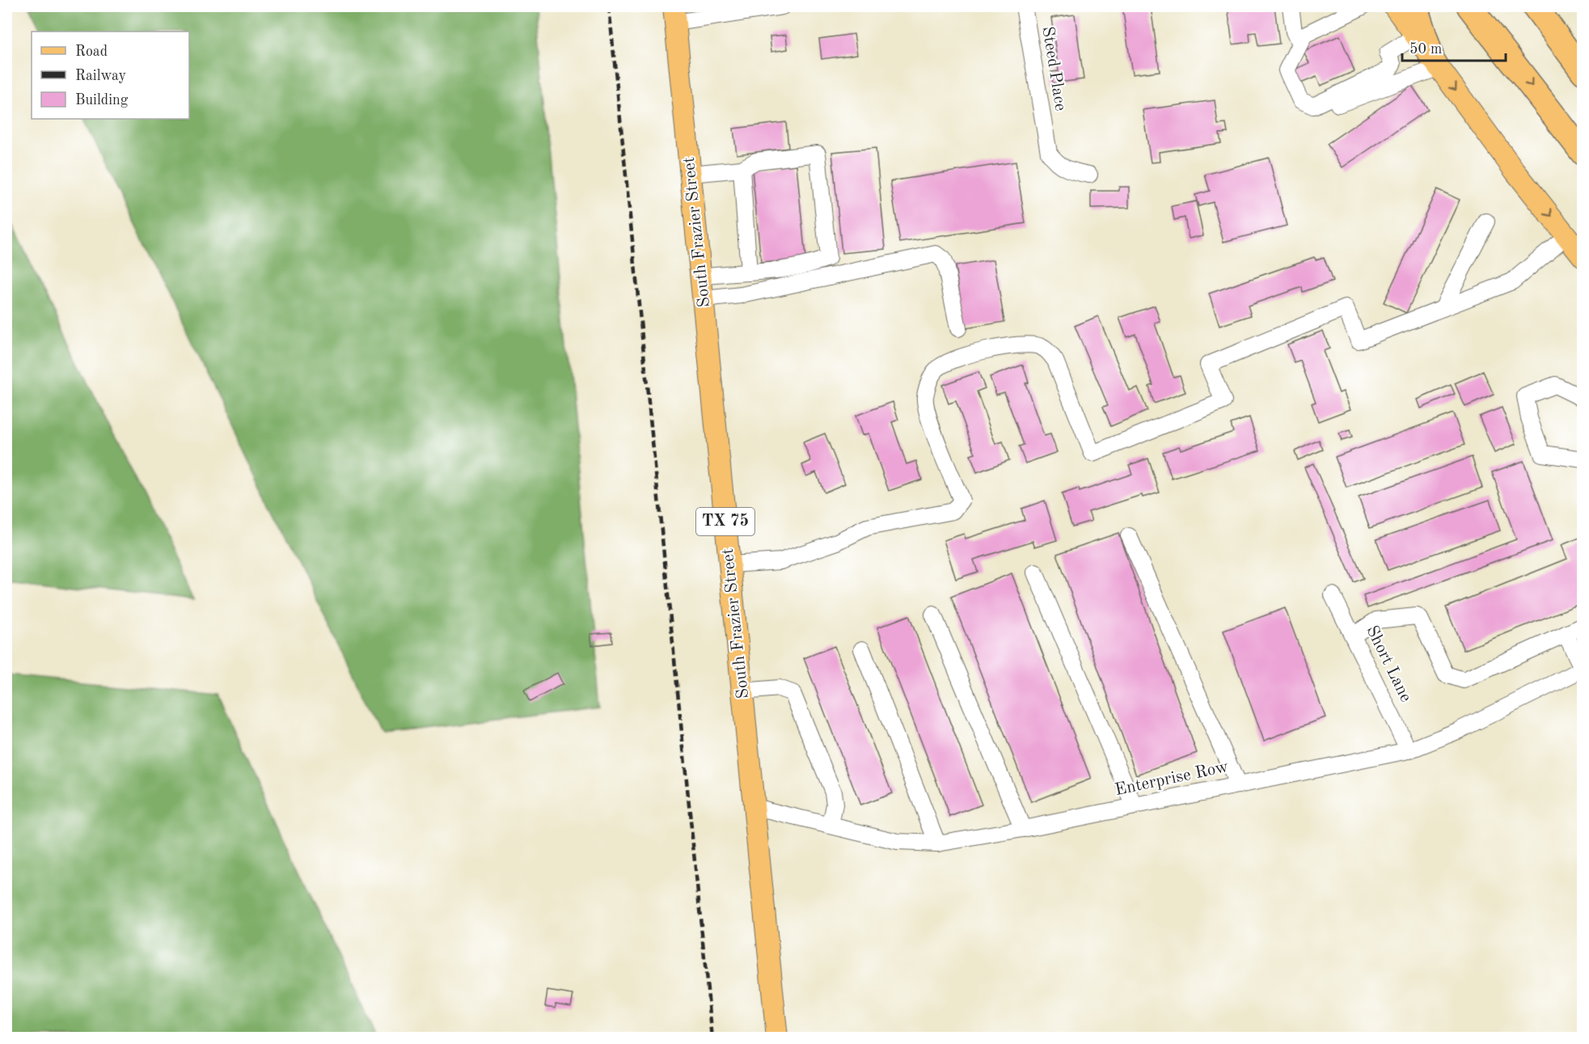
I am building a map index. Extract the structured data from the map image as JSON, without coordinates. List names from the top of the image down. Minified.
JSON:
{"streets":{"main road":["South Frazier Street","TX 75"],"street":["Steed Place","Short Lane","Enterprise Row"]},"crossings":[["South Frazier Street","Enterprise Row"],["Short Lane","Enterprise Row"]],"legend":["Road","Railway","Building"],"scale_bar":"50 m"}
